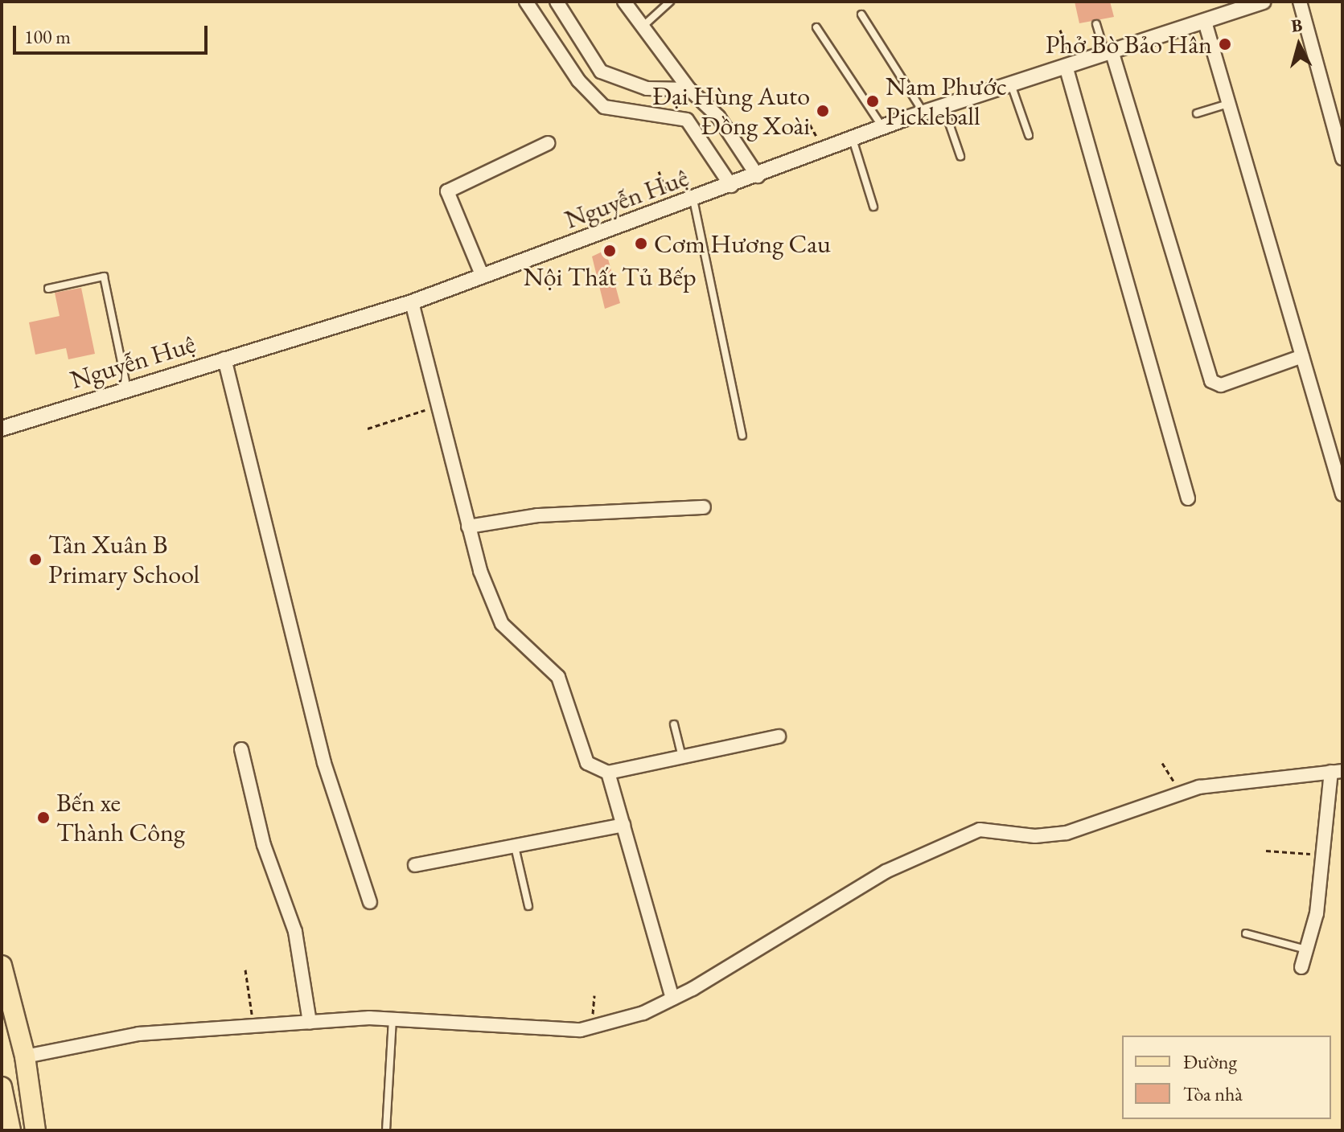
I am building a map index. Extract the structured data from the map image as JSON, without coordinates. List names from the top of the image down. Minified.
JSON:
{"streets":{"street":["Nguyễn Huệ"]},"places":["Phở Bò Bảo Hân","Nam Phước Pickleball","Đại Hùng Auto Đồng Xoài","Cơm Hương Cau","Nội Thất Tủ Bếp","Tân Xuân B Primary School","Bến xe Thành Công"],"legend":["Đường","Tòa nhà"],"scale_bar":"100 m","north":"top"}
